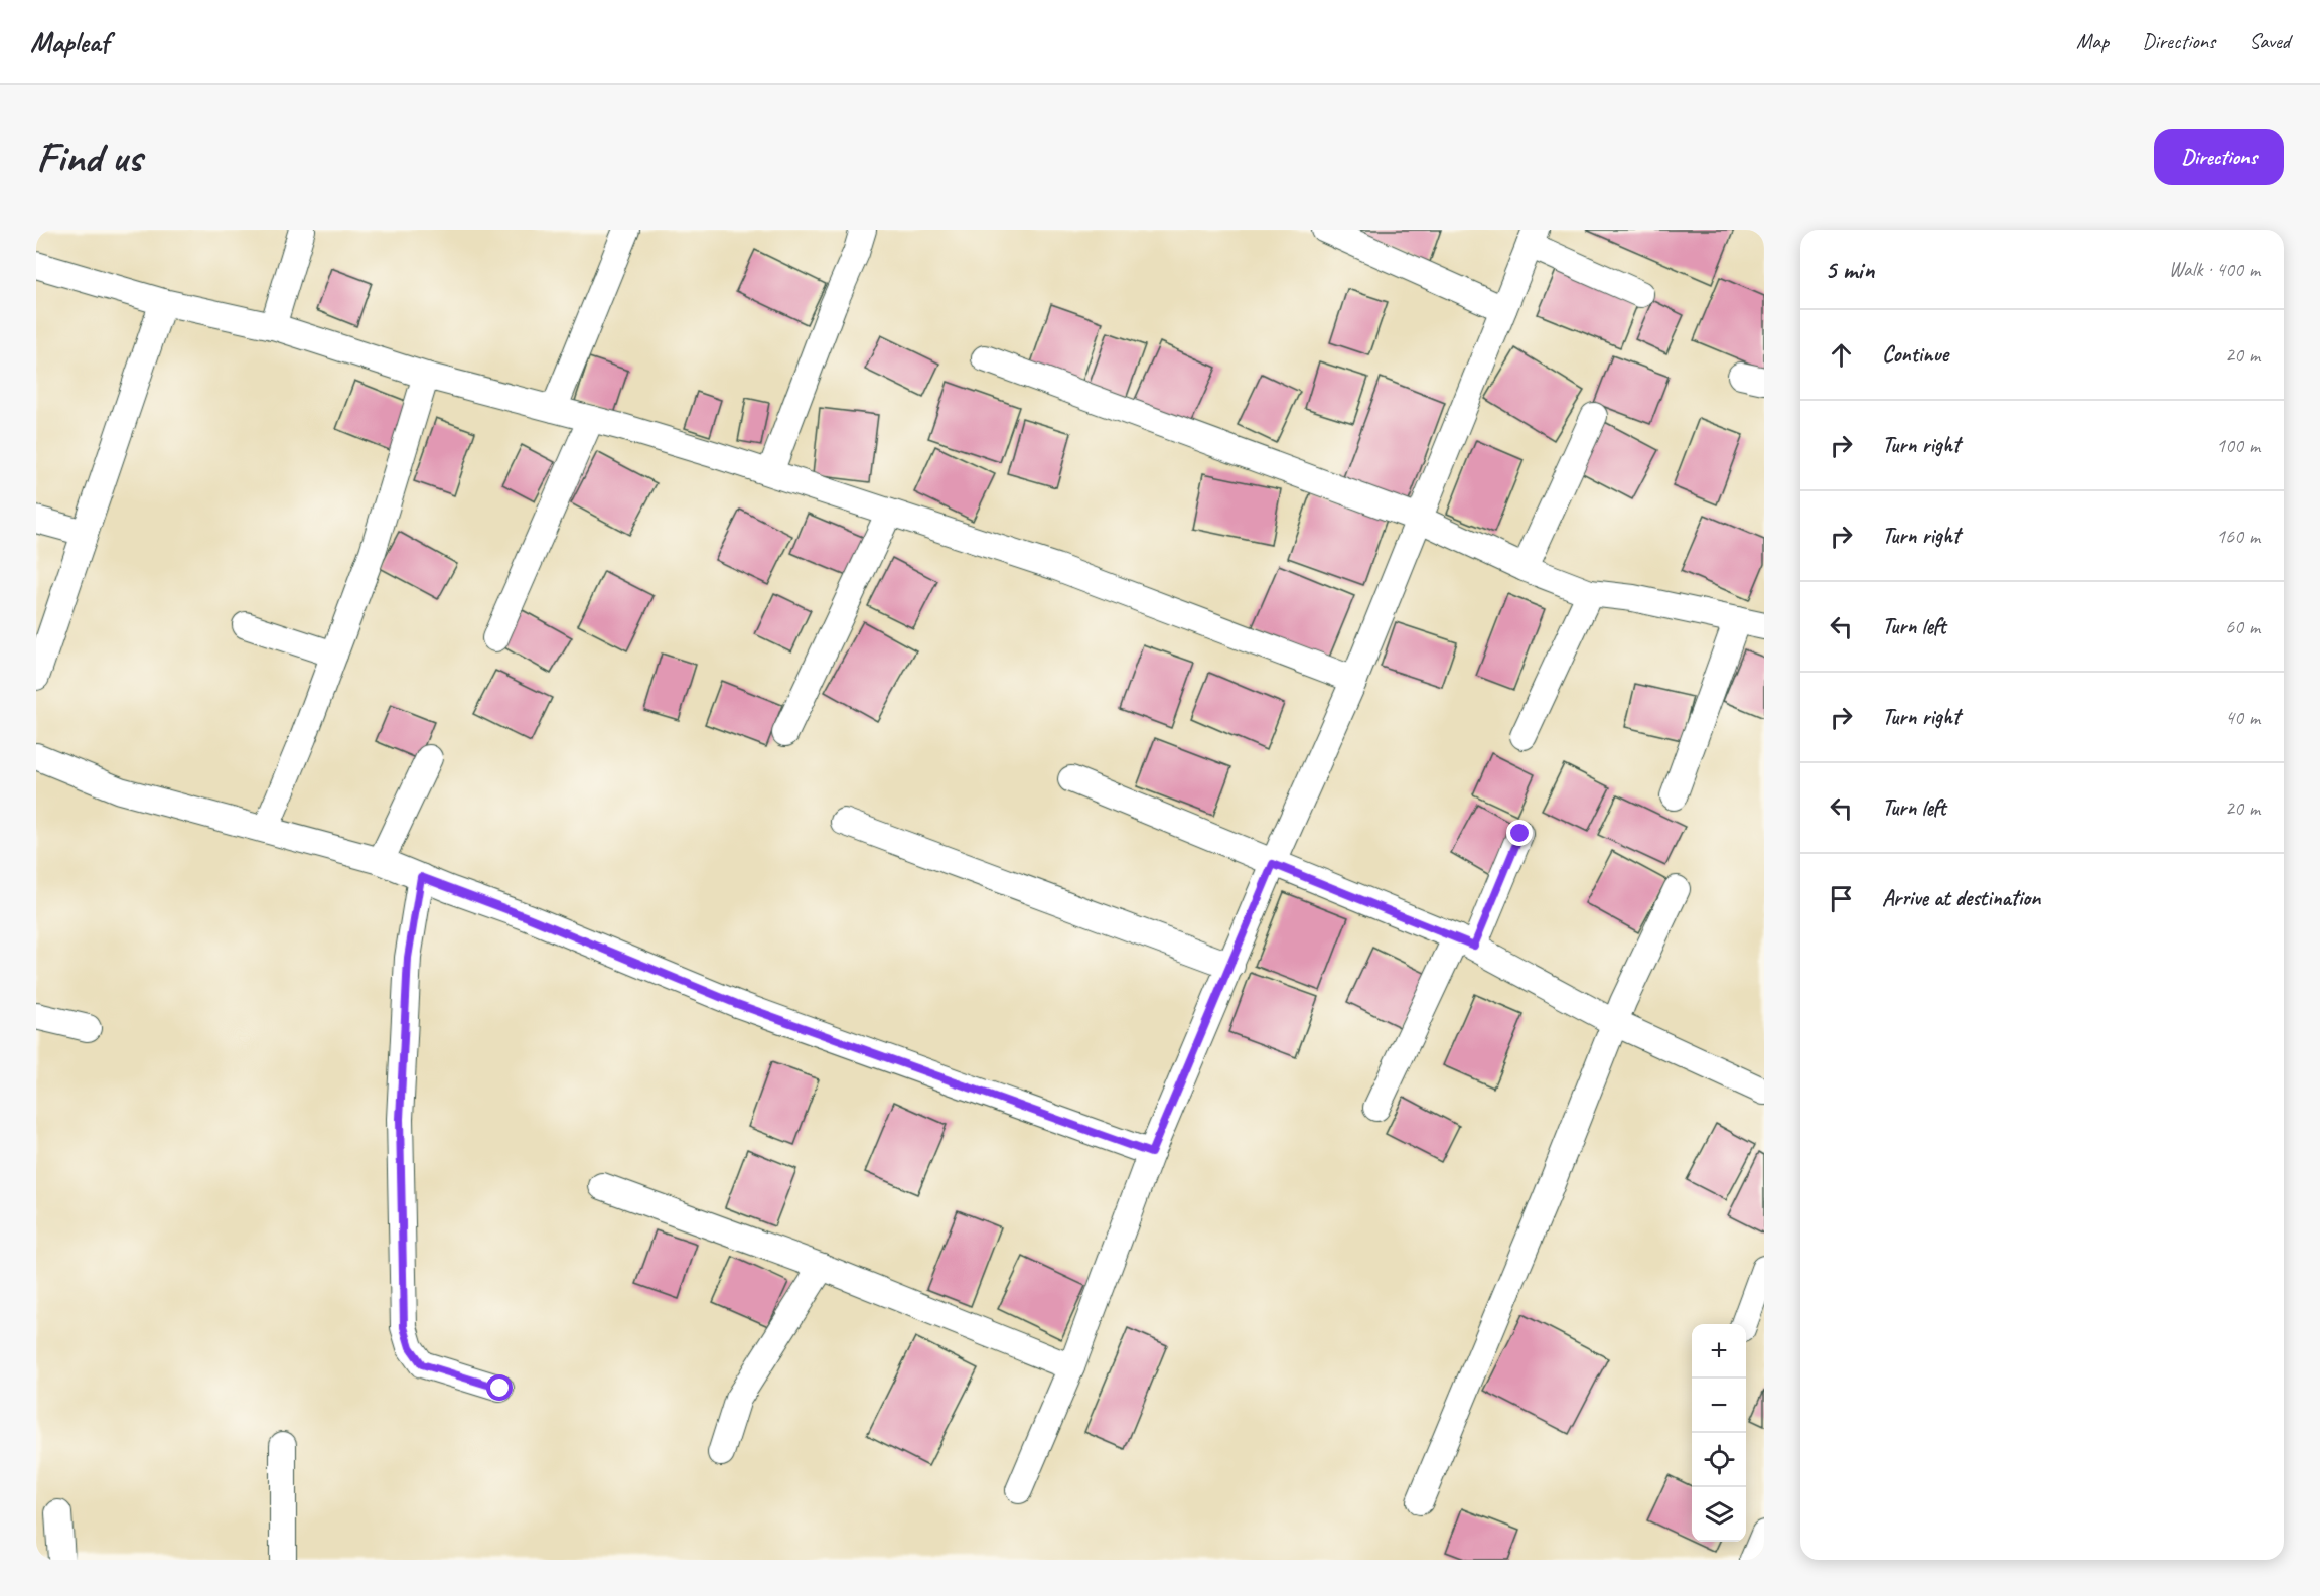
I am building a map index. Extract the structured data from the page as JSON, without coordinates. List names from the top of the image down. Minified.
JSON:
{"page":{"header":"Mapleaf","nav":["Map","Directions","Saved"],"buttons":"Directions","title":"Find us","heading":["5 min","Walk · 400 m"],"list":[["Continue","20 m"],["Turn right","100 m"],["Turn right","160 m"],["Turn left","60 m"],["Turn right","40 m"],["Turn left","20 m"],"Arrive at destination"],"map_buttons":["+","−"]}}
